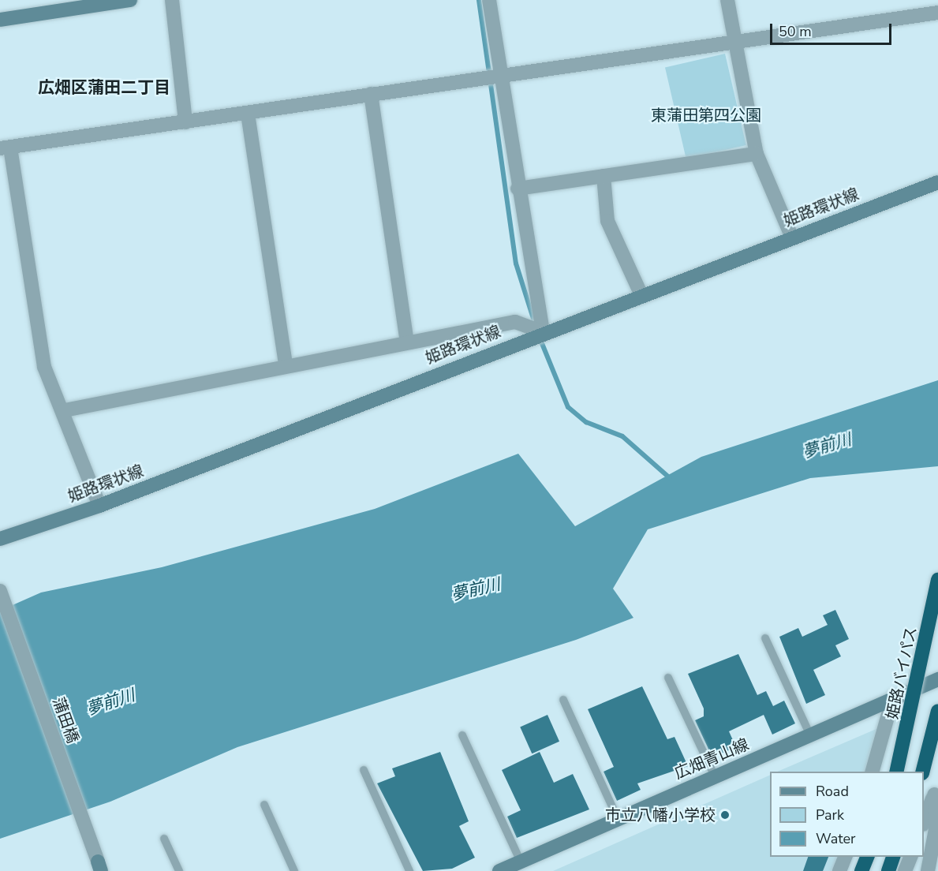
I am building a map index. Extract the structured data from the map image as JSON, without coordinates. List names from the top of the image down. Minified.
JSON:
{"streets":{"highway":["姫路バイパス"],"main road":["姫路環状線","広畑青山線"],"street":["蒲田橋"]},"districts":["広畑区蒲田二丁目"],"water":["夢前川"],"parks":["東蒲田第四公園"],"places":["市立八幡小学校"],"legend":["Road","Park","Water"],"scale_bar":"50 m"}
